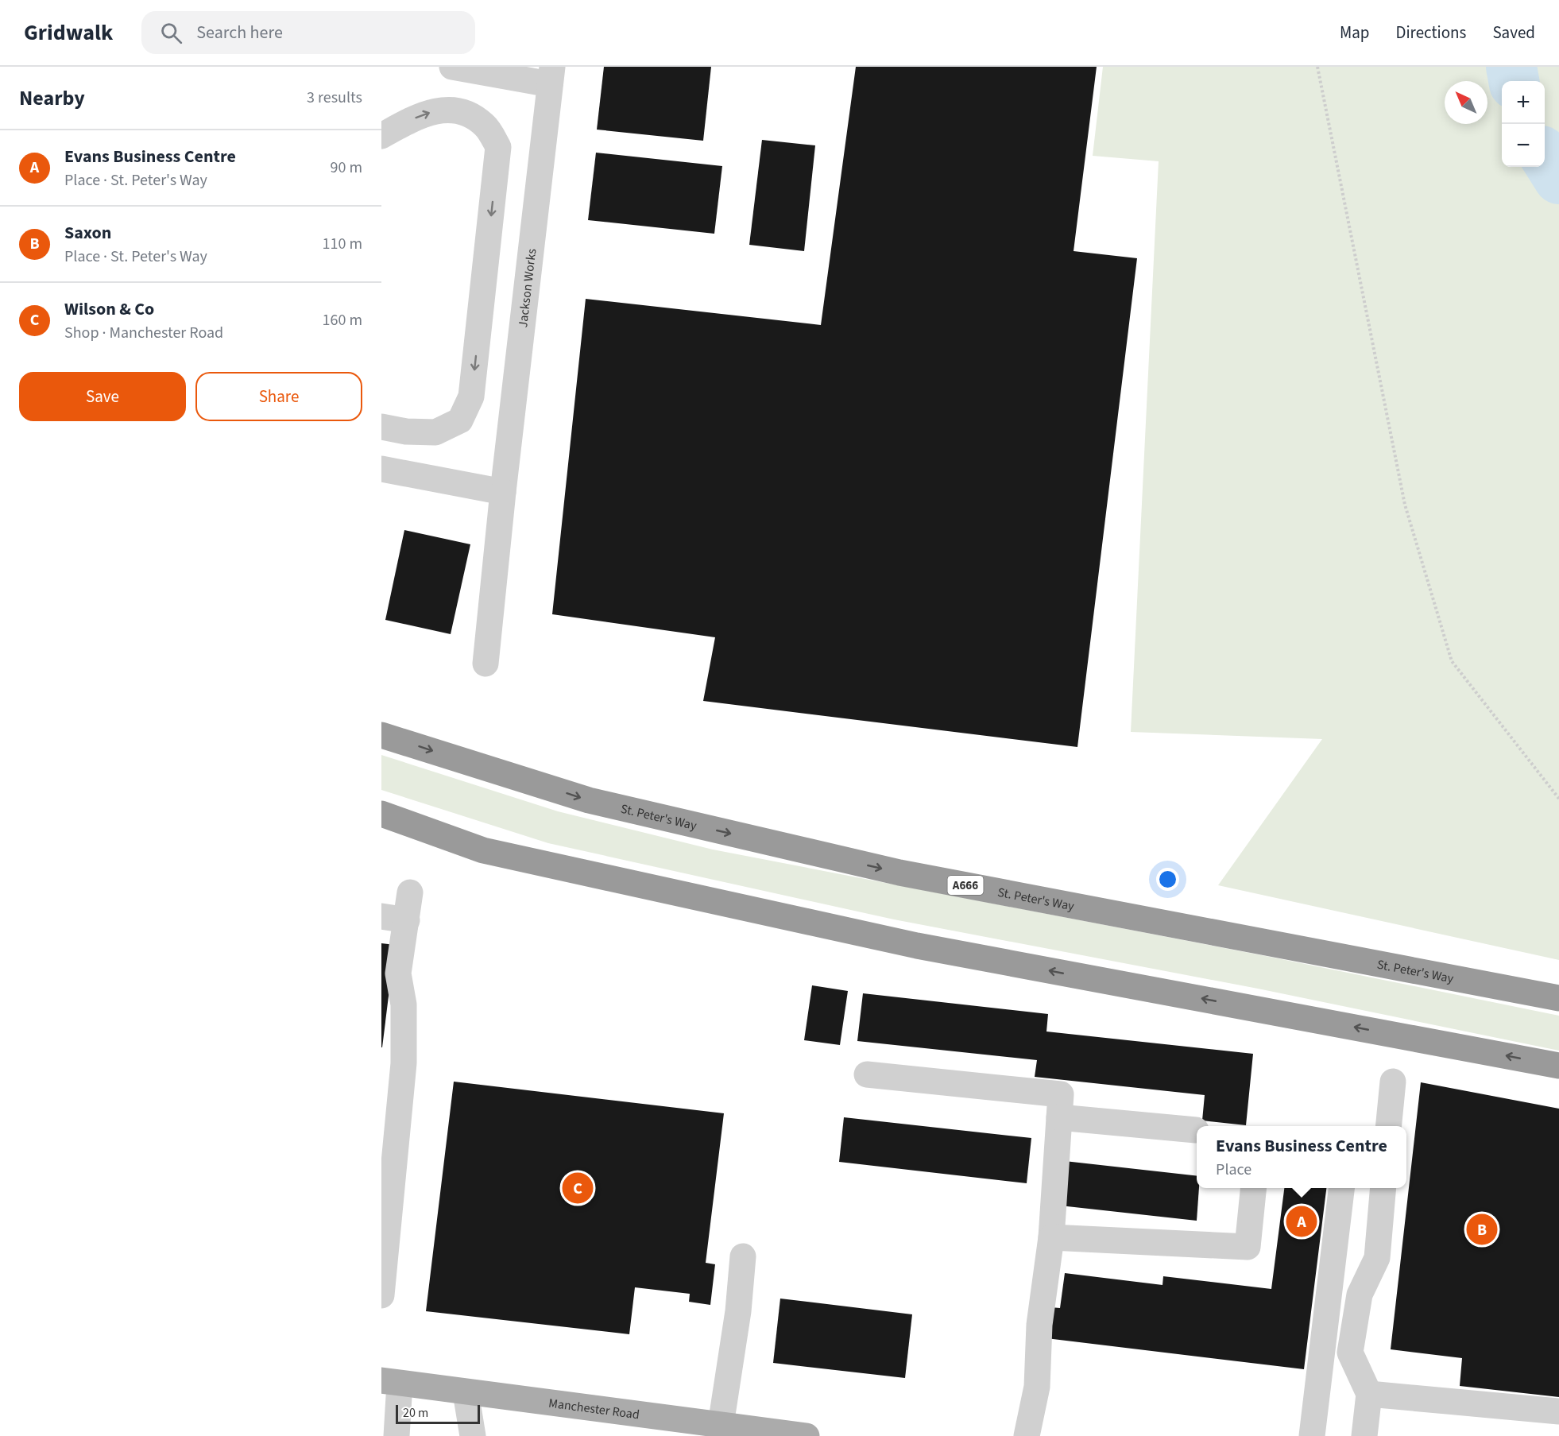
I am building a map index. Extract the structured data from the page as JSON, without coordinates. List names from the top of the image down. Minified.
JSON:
{"streets":{"highway":["St. Peter's Way","A666"],"main road":["Manchester Road"],"street":["Jackson Works"]},"scale_bar":"20 m","north":"top left","page":{"header":"Gridwalk","search":"Search here","nav":["Map","Directions","Saved"],"heading":["Nearby","3 results"],"map_buttons":["+","−"],"list":[{"mark":"A","name":"Evans Business Centre","note":"Place · St. Peter's Way","value":"90 m"},{"mark":"B","name":"Saxon","note":"Place · St. Peter's Way","value":"110 m"},{"mark":"C","name":"Wilson & Co","note":"Shop · Manchester Road","value":"160 m"}],"buttons":["Save","Share"],"popup":["Evans Business Centre","Place"],"pins":["C","A","B"],"scale":"20 m"}}
